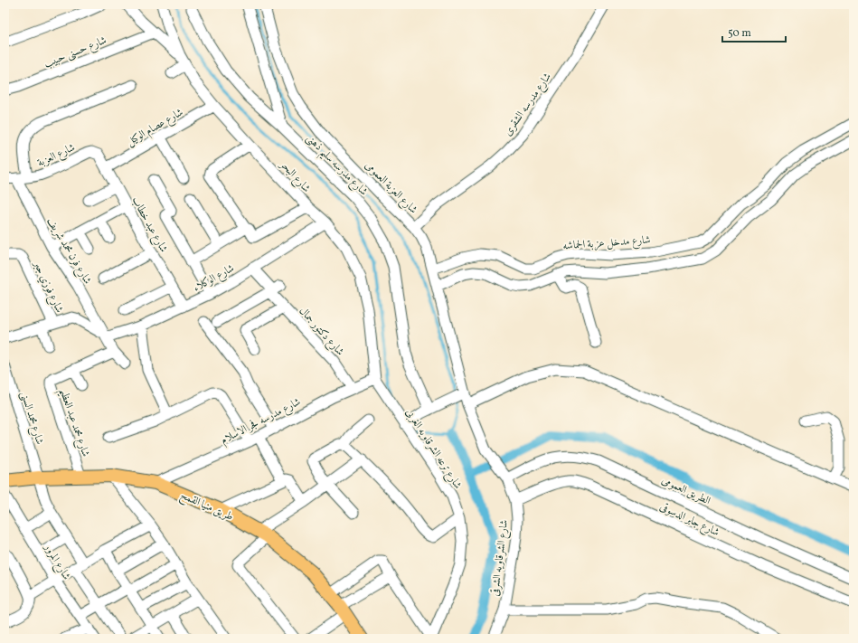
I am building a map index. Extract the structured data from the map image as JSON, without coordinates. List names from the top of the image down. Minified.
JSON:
{"streets":{"main road":["طريق منيا القمح"],"street":["شارع حسنى حبيب","شارع مدرسه الشقرى","شارع عصام الوكيل","شارع العزبة","شارع مدرسه سليم ذهنى","شارع البحر","شارع العزبة العمومى","شارع عبد خطاب","شارع مدخل عزبة الحماشه","شارع فرن محمد شريف","شارع الوكلاء","شارع فوزي جبر","شارع دكتور جمال","شارع محمد السنى","شارع مدرسه فجر الاسلام","شارع محمد عبد العظيم","شارع ترعه الشرقاويه الغربى","الطريق العمومى","شارع جابر الدسوقى","شارع الشرقاويه الشرقى","شارع المرور"]},"crossings":[["شارع مدرسه الشقرى","شارع العزبة العمومى"],["شارع عصام الوكيل","شارع البحر"],["شارع عصام الوكيل","شارع عبد خطاب"],["شارع العزبة","شارع عبد خطاب"],["شارع العزبة","شارع فرن محمد شريف"],["شارع البحر","شارع الوكلاء"],["شارع البحر","شارع مدرسه فجر الاسلام"],["شارع البحر","شارع ترعه الشرقاويه الغربى"],["شارع العزبة العمومى","شارع مدخل عزبة الحماشه"],["شارع العزبة العمومى","شارع الشرقاويه الشرقى"],["شارع عبد خطاب","شارع الوكلاء"],["شارع فرن محمد شريف","شارع الوكلاء"],["شارع فرن محمد شريف","شارع محمد عبد العظيم"],["شارع الوكلاء","شارع دكتور جمال"],["شارع دكتور جمال","شارع مدرسه فجر الاسلام"],["شارع محمد السنى","طريق منيا القمح"],["شارع مدرسه فجر الاسلام","شارع ترعه الشرقاويه الغربى"],["شارع مدرسه فجر الاسلام","طريق منيا القمح"],["شارع محمد عبد العظيم","طريق منيا القمح"],["الطريق العمومى","شارع الشرقاويه الشرقى"],["شارع جابر الدسوقى","شارع الشرقاويه الشرقى"]],"scale_bar":"50 m"}
